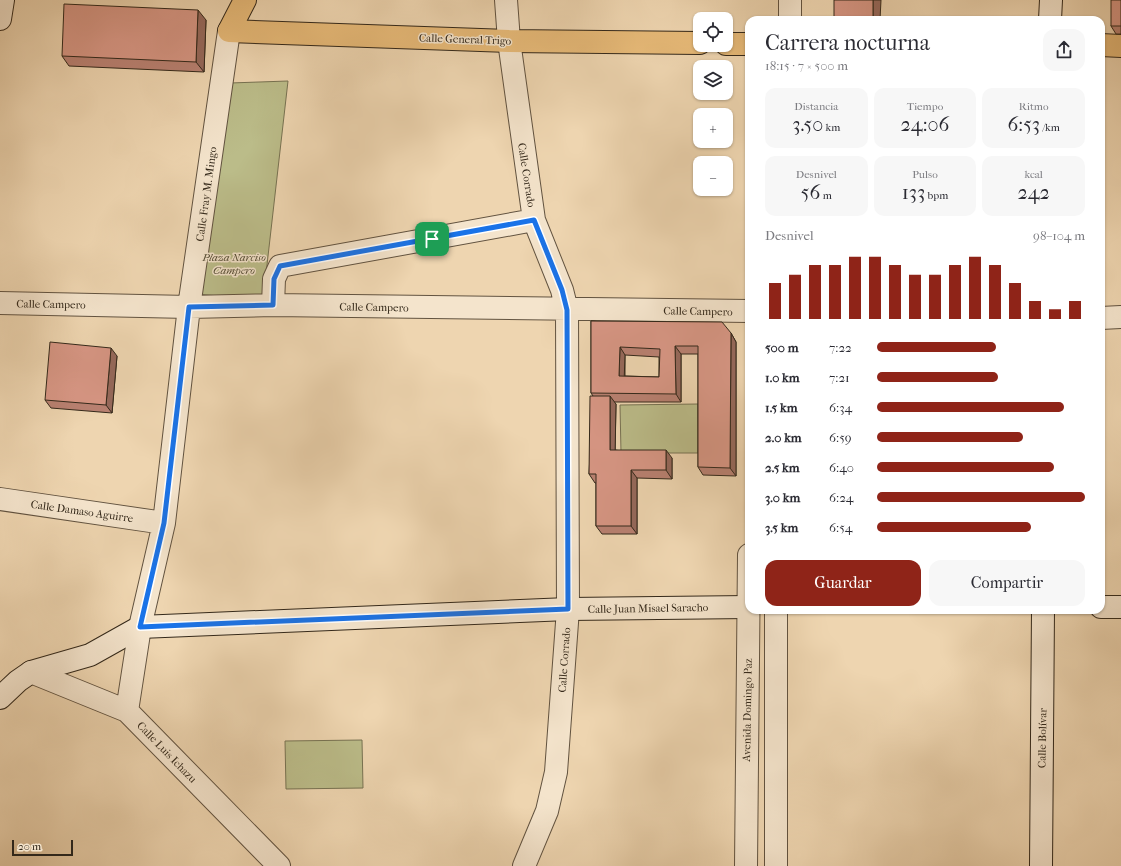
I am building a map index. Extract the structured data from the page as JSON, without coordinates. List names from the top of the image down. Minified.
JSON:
{"streets":{"main road":["Calle General Trigo","Calle Fray M. Mingo"],"street":["Calle Corrado","Calle Campero","Calle Damaso Aguirre","Calle Juan Misael Saracho","Avenida Domingo Paz","Calle Bolívar","Calle Luis Ichazu"]},"crossings":[["Calle General Trigo","Calle Corrado"],["Calle General Trigo","Calle Fray M. Mingo"],["Calle Corrado","Calle Campero"],["Calle Corrado","Calle Juan Misael Saracho"],["Calle Fray M. Mingo","Calle Campero"],["Calle Fray M. Mingo","Calle Damaso Aguirre"],["Calle Fray M. Mingo","Calle Juan Misael Saracho"],["Calle Fray M. Mingo","Calle Luis Ichazu"]],"parks":["Plaza Narciso Campero"],"scale_bar":"20 m","page":{"map_buttons":["+","−"],"heading":["Carrera nocturna","18:15 · 7 × 500 m"],"stats":[["Distancia","3.50 km"],["Tiempo","24:06"],["Ritmo","6:53 /km"],["Desnivel","56 m"],["Pulso","133 bpm"],["kcal","242"]],"chart":["Desnivel","98–104 m"],"list":[{"name":"500 m","note":"7:22"},{"name":"1.0 km","note":"7:21"},{"name":"1.5 km","note":"6:34"},{"name":"2.0 km","note":"6:59"},{"name":"2.5 km","note":"6:40"},{"name":"3.0 km","note":"6:24"},{"name":"3.5 km","note":"6:54"}],"buttons":["Guardar","Compartir"],"scale":"20 m"}}
